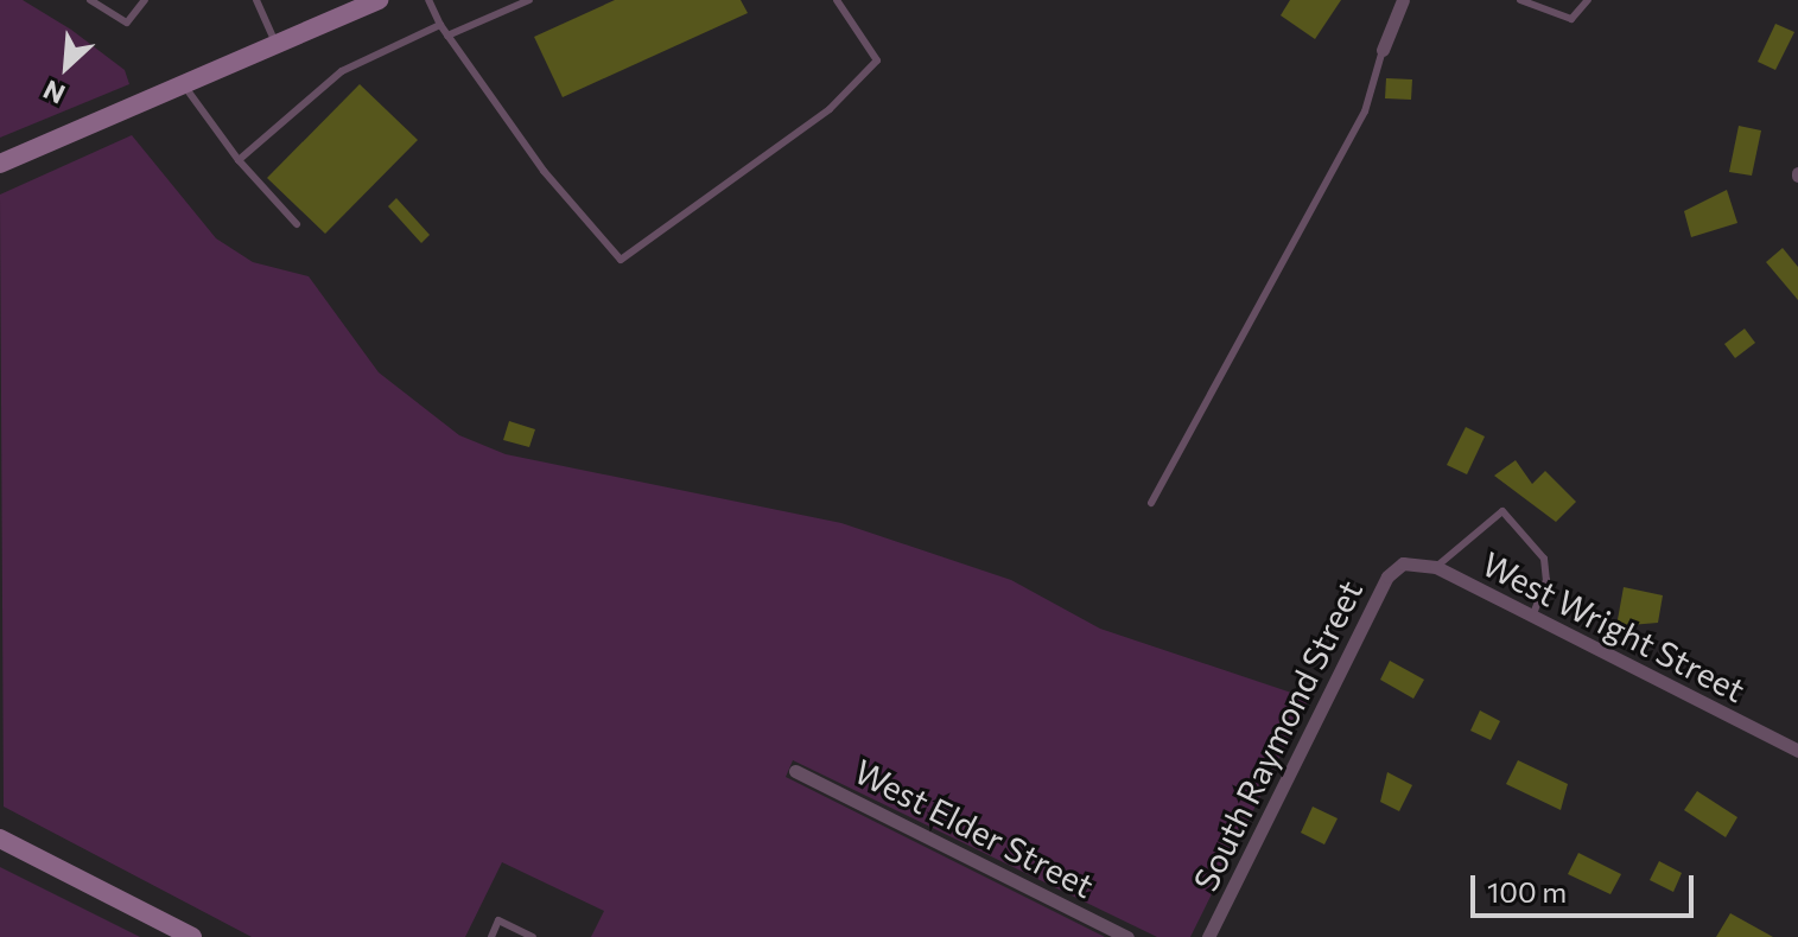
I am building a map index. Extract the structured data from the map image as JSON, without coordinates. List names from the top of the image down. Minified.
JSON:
{"streets":{"street":["West Wright Street","South Raymond Street","West Elder Street"]},"crossings":[["West Wright Street","South Raymond Street"]],"scale_bar":"100 m","north":"bottom left"}
